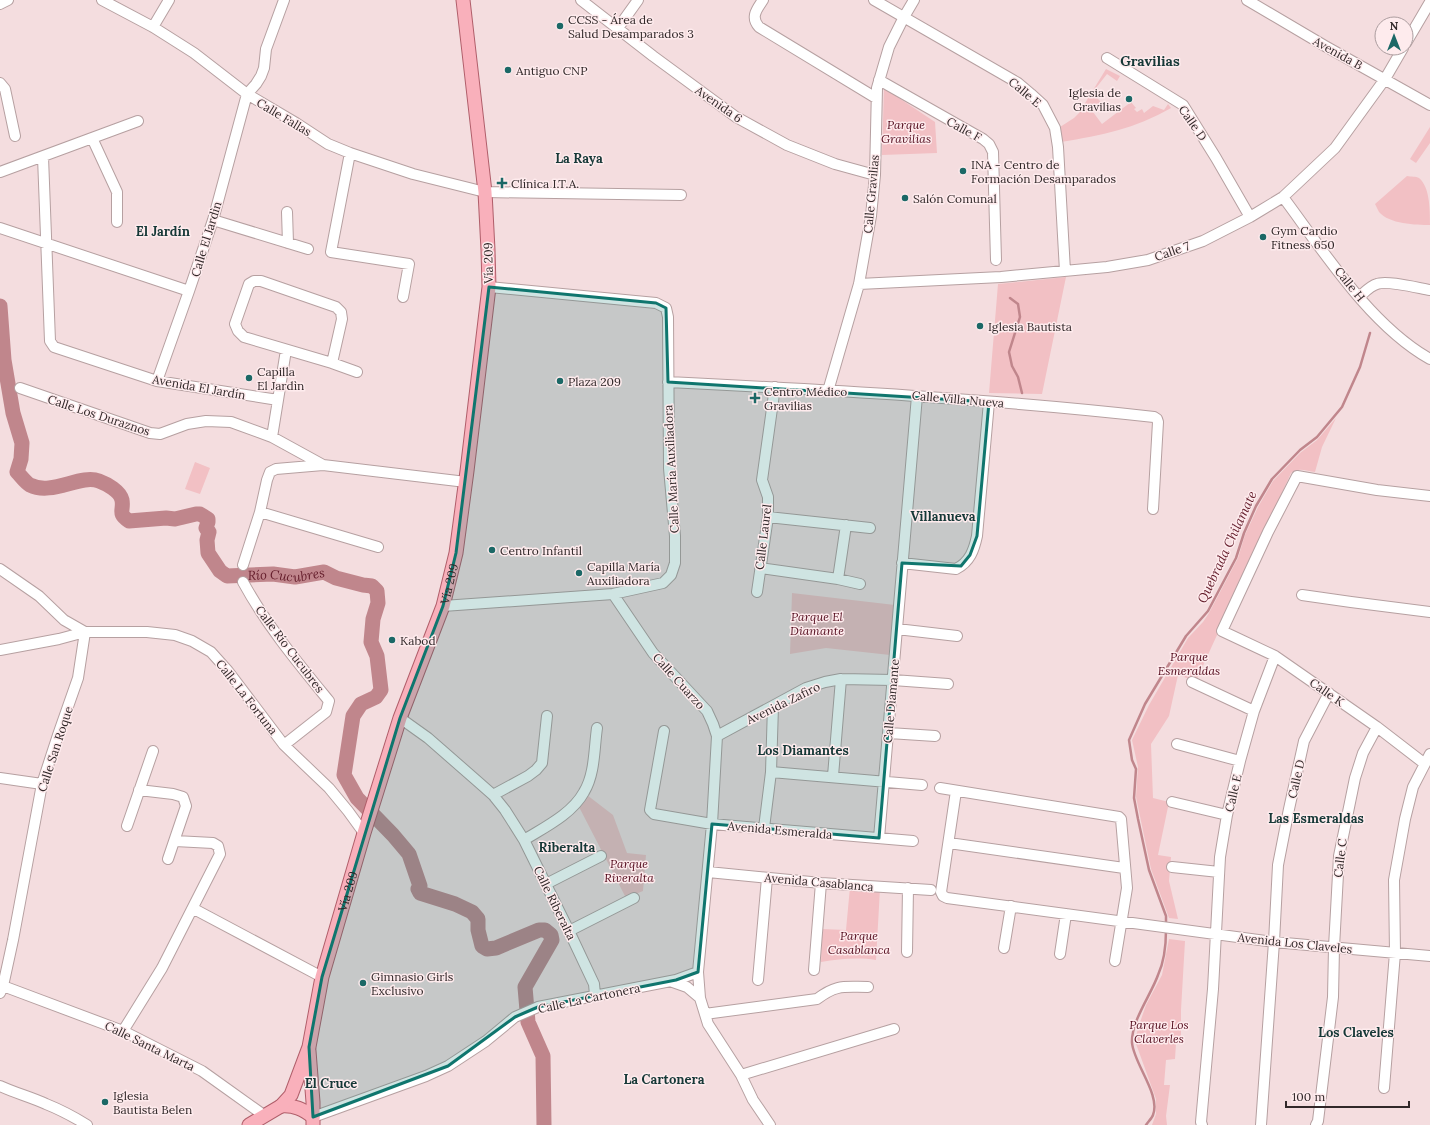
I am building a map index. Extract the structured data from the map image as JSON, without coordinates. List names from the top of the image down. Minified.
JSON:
{"streets":{"main road":["Vía 209"],"street":["Avenida B","Calle E","Avenida 6","Calle Fallas","Calle D","Calle F","Calle Gravilias","Calle El Jardìn","Calle 7","Calle H","Avenida El Jardín","Calle Villa Nueva","Calle Los Duraznos","Calle María Auxiliadora","Calle Laurel","Calle Río Cucubres","Calle Cuarzo","Calle K","Calle La Fortuna","Calle Diamante","Avenida Zafiro","Calle San Roque","Avenida Esmeralda","Calle C","Avenida Casablanca","Calle Riberalta","Avenida Los Claveles","Calle La Cartonera","Calle Santa Marta"]},"crossings":[["Avenida B","Calle 7"],["Calle E","Calle Gravilias"],["Calle E","Calle 7"],["Calle E","Calle K"],["Calle E","Avenida Los Claveles"],["Avenida 6","Calle Gravilias"],["Calle Fallas","Calle El Jardìn"],["Calle Fallas","Vía 209"],["Calle D","Calle 7"],["Calle D","Calle K"],["Calle D","Avenida Los Claveles"],["Calle F","Calle Gravilias"],["Calle Gravilias","Calle 7"],["Calle Gravilias","Calle Villa Nueva"],["Calle El Jardìn","Avenida El Jardín"],["Calle 7","Calle H"],["Vía 209","Calle María Auxiliadora"],["Vía 209","Calle La Fortuna"],["Vía 209","Calle Riberalta"],["Vía 209","Calle Santa Marta"],["Calle Villa Nueva","Calle María Auxiliadora"],["Calle Villa Nueva","Calle Laurel"],["Calle Villa Nueva","Calle Diamante"],["Calle María Auxiliadora","Calle Cuarzo"],["Calle Río Cucubres","Calle La Fortuna"],["Calle Cuarzo","Avenida Zafiro"],["Calle Cuarzo","Avenida Esmeralda"],["Calle Cuarzo","Avenida Casablanca"],["Calle Cuarzo","Calle La Cartonera"],["Calle K","Calle C"],["Calle La Fortuna","Calle San Roque"],["Calle Diamante","Avenida Zafiro"],["Calle Diamante","Avenida Esmeralda"],["Calle San Roque","Calle Santa Marta"],["Calle C","Avenida Los Claveles"],["Calle Riberalta","Calle La Cartonera"]],"districts":["Gravilias","La Raya","El Jardín","Villanueva","Los Diamantes","Las Esmeraldas","Riberalta","Los Claveles","La Cartonera","El Cruce"],"water":["Quebrada Chilamate","Río Cucubres"],"parks":["Parque Gravilias","Parque El Diamante","Parque Esmeraldas","Parque Riveralta","Parque Casablanca","Parque Los Claverles"],"places":{"other":["CCSS - Área de Salud Desamparados 3","Antiguo CNP","Iglesia de Gravilias","INA - Centro de Formación Desamparados","Salón Comunal","Gym Cardio Fitness 650","Iglesia Bautista","Capilla El Jardìn","Plaza 209","Centro Infantil","Capilla María Auxiliadora","Kabod","Gimnasio Girls Exclusivo","Iglesia Bautista Belen"],"health":["Clínica I.T.A.","Centro Médico Gravilias"]},"scale_bar":"100 m","north":"top"}
